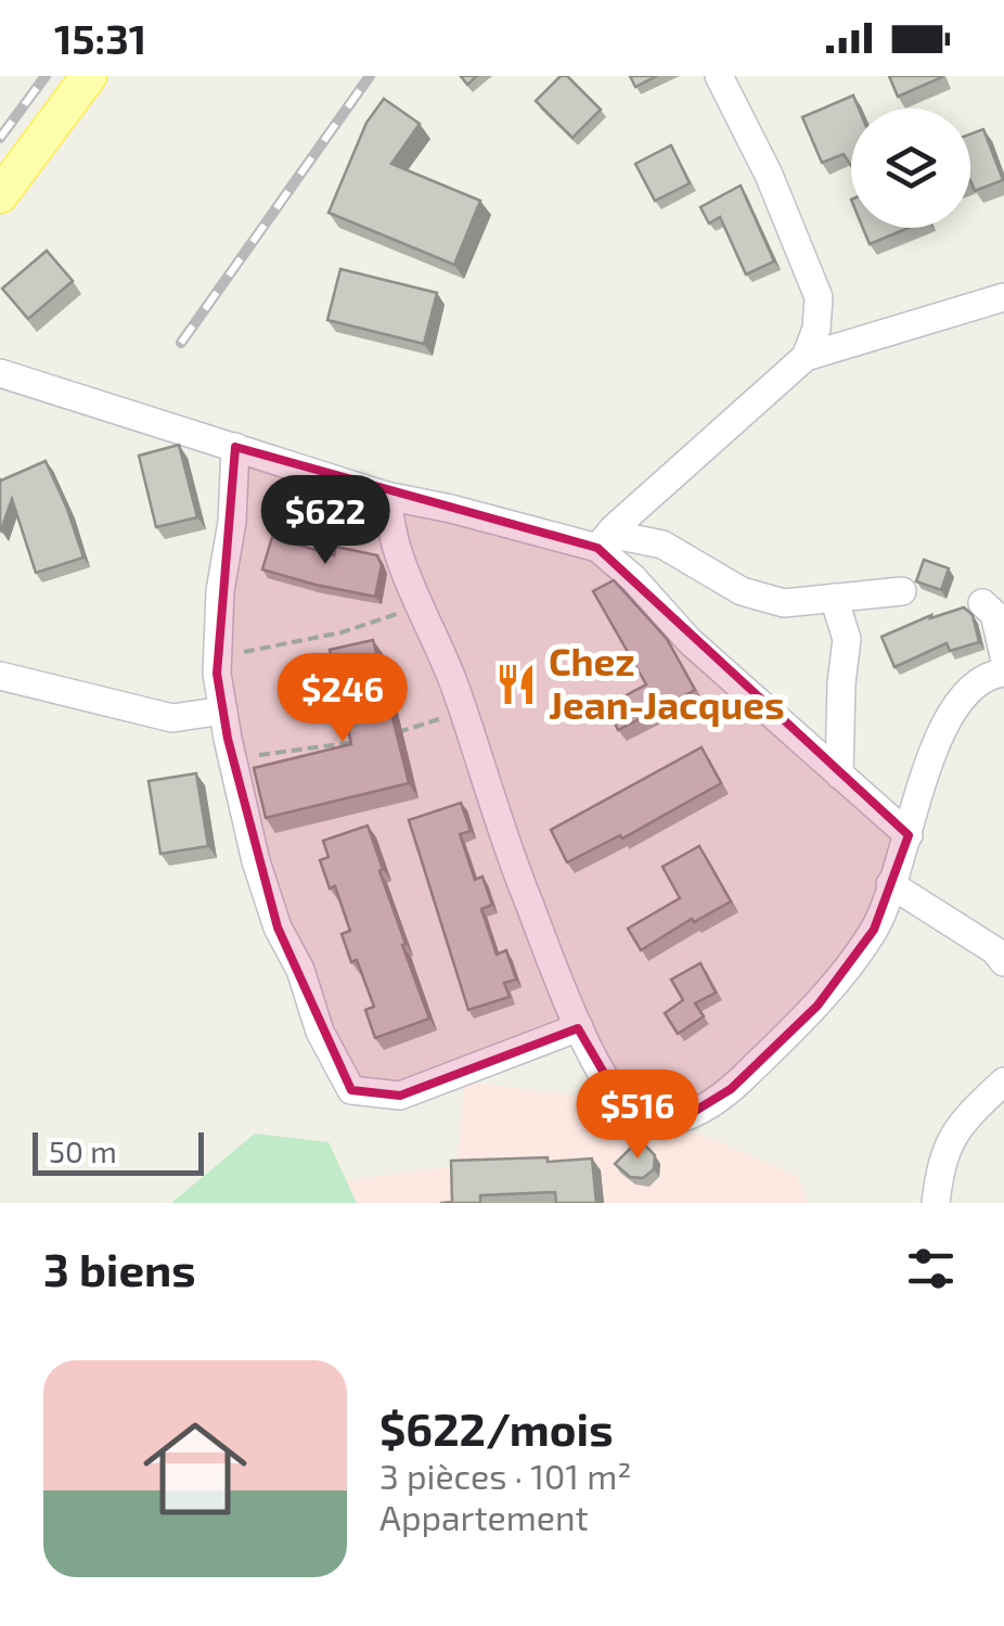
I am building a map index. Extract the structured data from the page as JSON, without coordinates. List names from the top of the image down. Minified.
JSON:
{"places":{"restaurant":["Chez Jean-Jacques"]},"scale_bar":"50 m","page":{"status":"15:31","price":["$622","$246","$516"],"scale":"50 m","heading":"3 biens","list":[{"name":"$622/mois","note":"3 pièces · 101 m² · Appartement"}]}}
